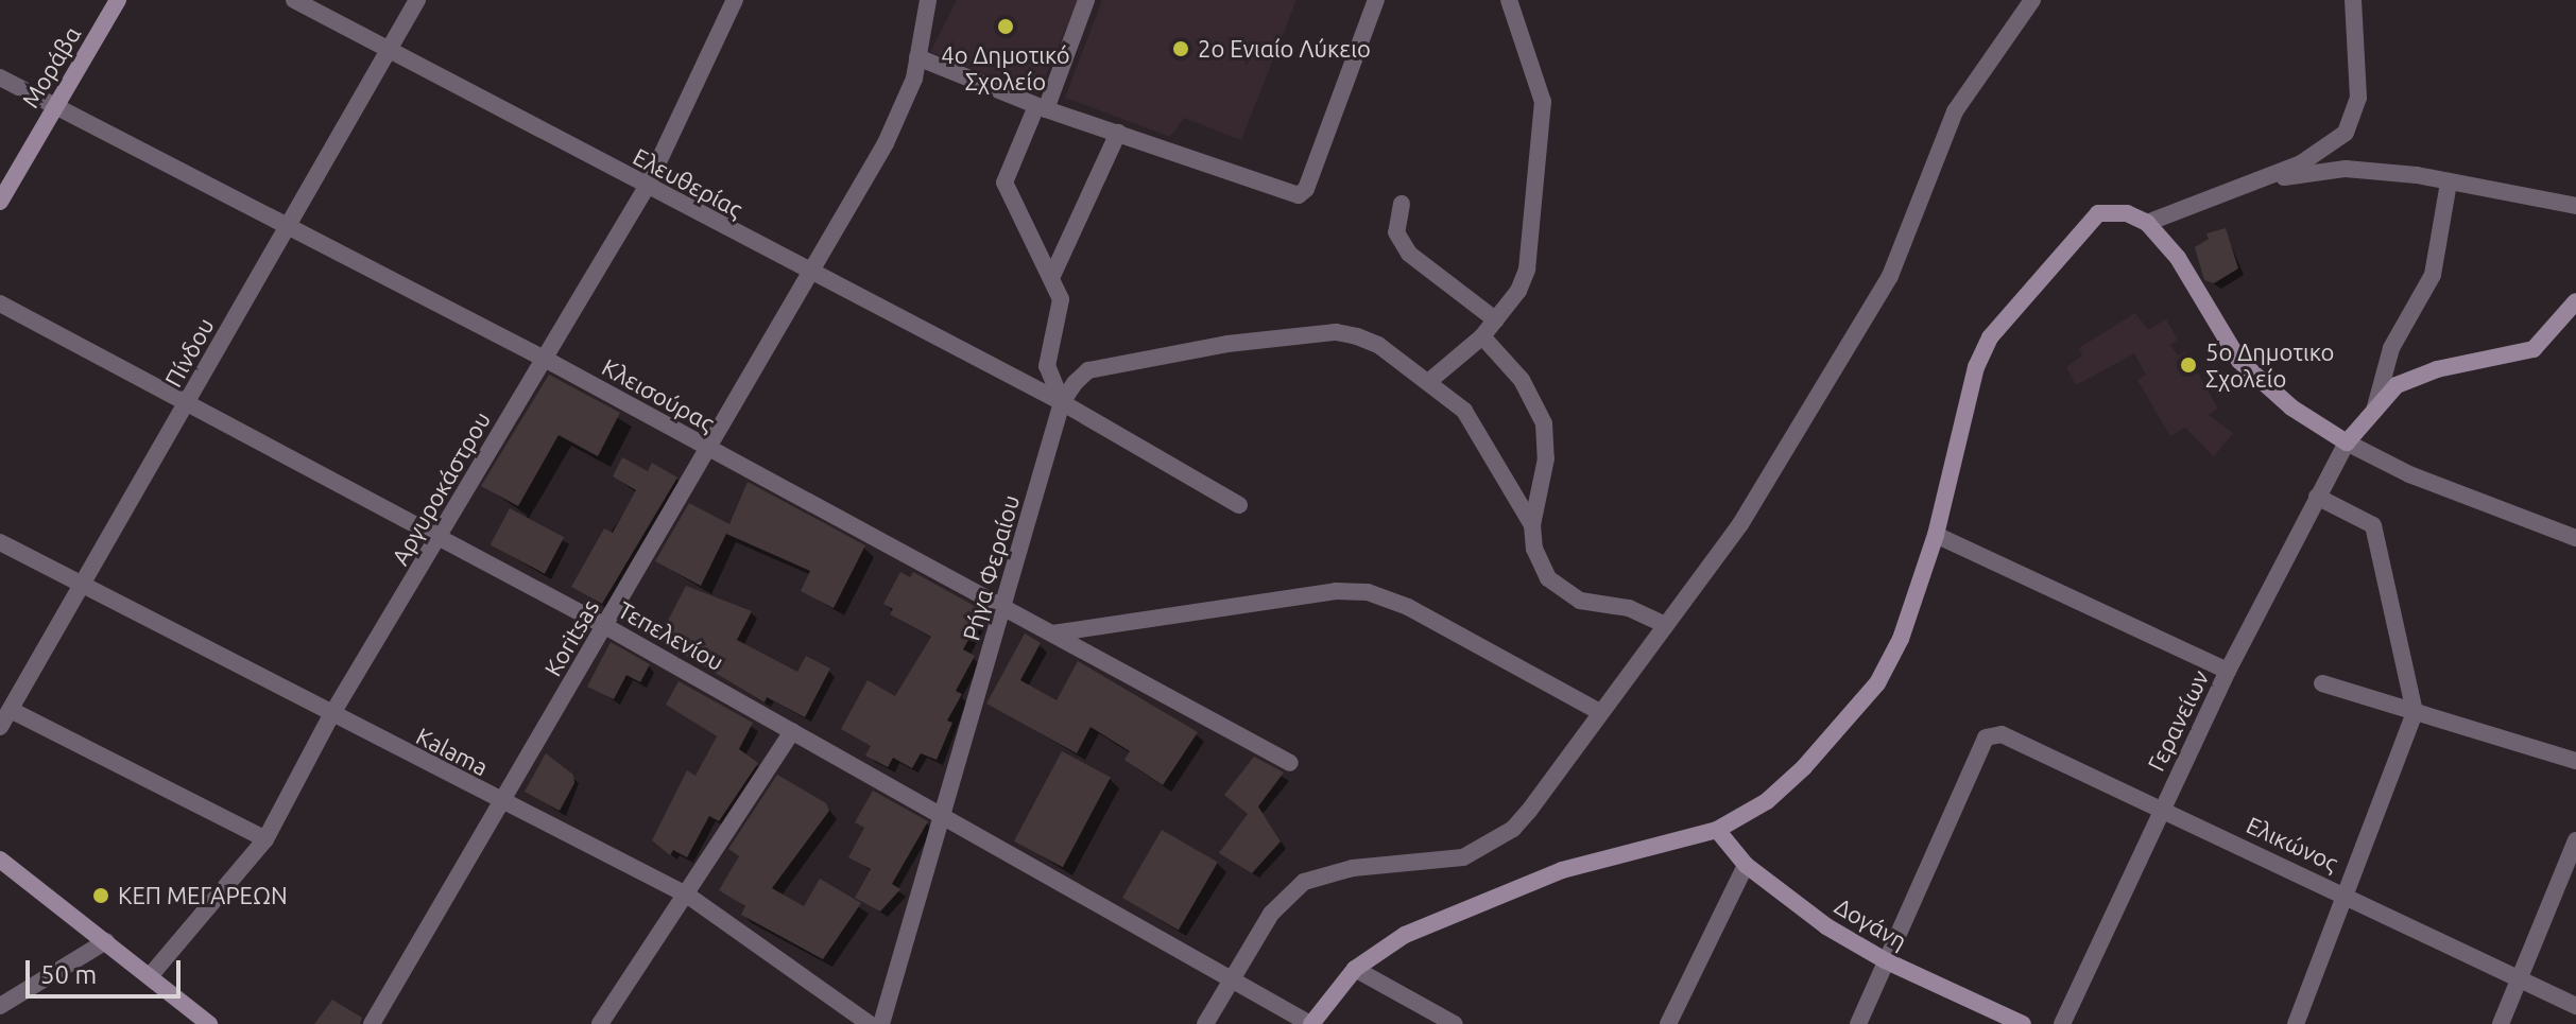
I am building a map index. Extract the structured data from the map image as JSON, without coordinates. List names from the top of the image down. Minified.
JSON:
{"streets":{"street":["Μοράβα","Ελευθερίας","Πίνδου","Κλεισούρας","Αργυροκάστρου","Ρήγα Φεραίου","Τεπελενίου","Koritsas","Γερανείων","Kalama","Ελικώνος","Δογάνη"]},"crossings":[["Μοράβα","Κλεισούρας"],["Ελευθερίας","Πίνδου"],["Ελευθερίας","Αργυροκάστρου"],["Ελευθερίας","Ρήγα Φεραίου"],["Ελευθερίας","Koritsas"],["Πίνδου","Κλεισούρας"],["Πίνδου","Τεπελενίου"],["Πίνδου","Kalama"],["Κλεισούρας","Αργυροκάστρου"],["Κλεισούρας","Ρήγα Φεραίου"],["Κλεισούρας","Koritsas"],["Αργυροκάστρου","Τεπελενίου"],["Αργυροκάστρου","Kalama"],["Ρήγα Φεραίου","Τεπελενίου"],["Τεπελενίου","Koritsas"],["Koritsas","Kalama"],["Γερανείων","Ελικώνος"],["Ελικώνος","Δογάνη"]],"places":["4ο Δημοτικό Σχολείο","2ο Ενιαίο Λύκειο","5o Δημοτικο Σχολείο","ΚΕΠ ΜΕΓΑΡΕΩΝ"],"scale_bar":"50 m"}
